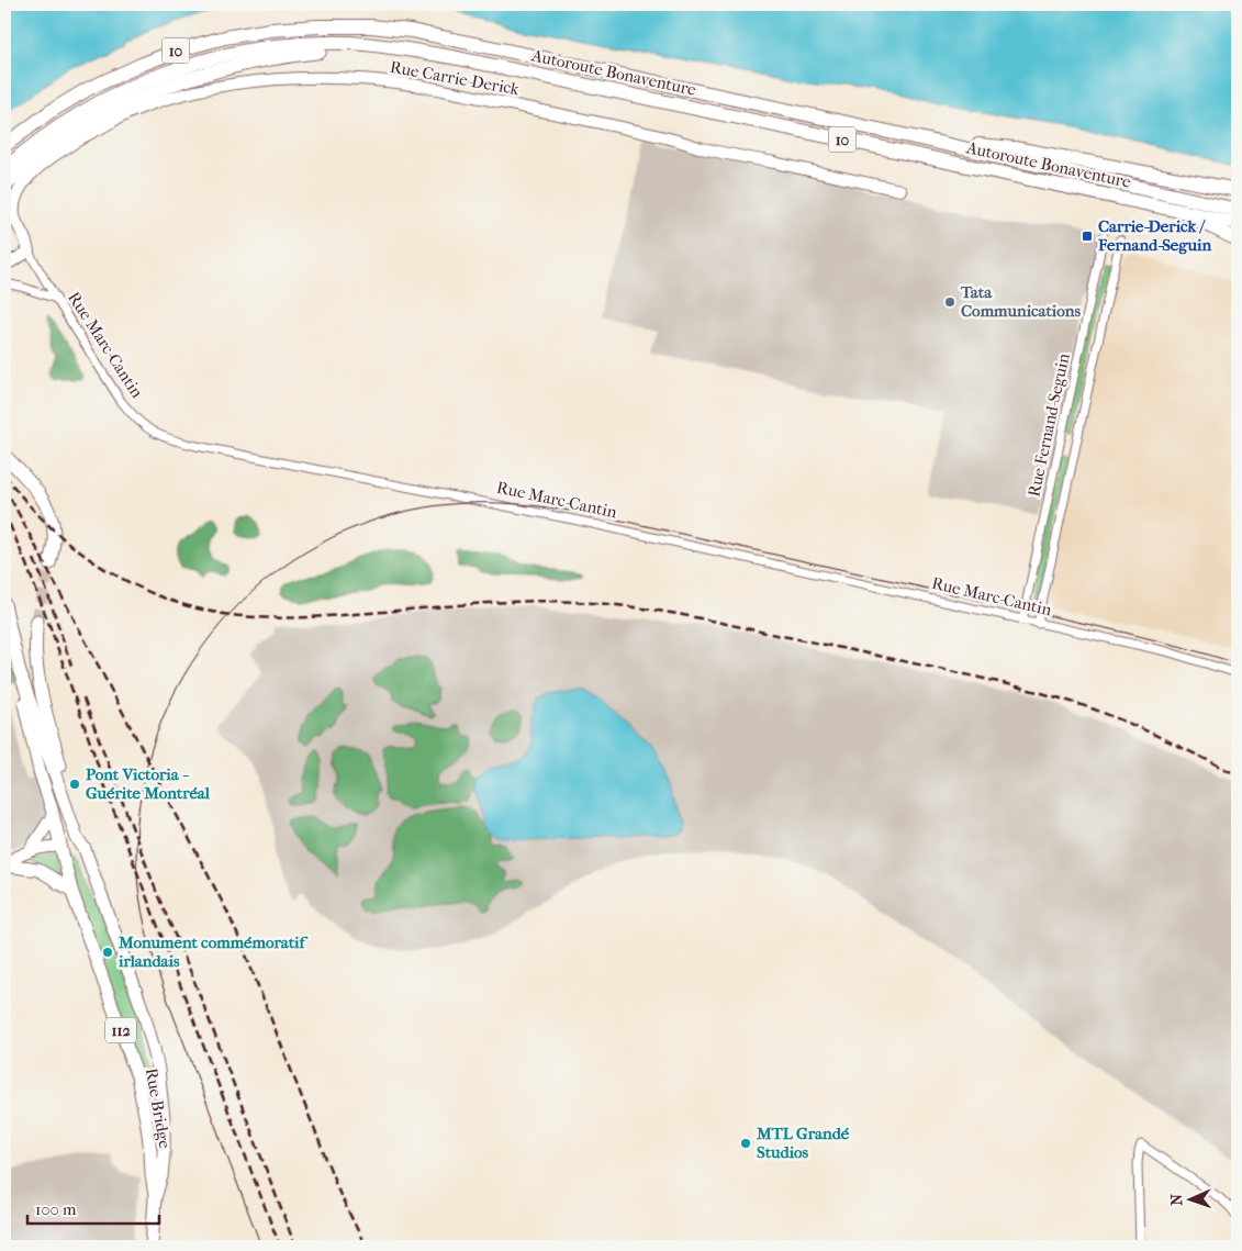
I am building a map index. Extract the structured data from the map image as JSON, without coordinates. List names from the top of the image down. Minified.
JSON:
{"streets":{"highway":["10","Autoroute Bonaventure"],"main road":["112","Rue Bridge"],"street":["Rue Carrie-Derick","Rue Marc-Cantin","Rue Fernand-Seguin"]},"crossings":[["Rue Carrie-Derick","Rue Marc-Cantin"],["Rue Marc-Cantin","Rue Fernand-Seguin"]],"places":{"transit":["Carrie-Derick / Fernand-Seguin"],"other":["Tata Communications","Pont Victoria - Guérite Montréal","Monument commémoratif irlandais","MTL Grandé Studios"]},"scale_bar":"100 m","north":"left"}
